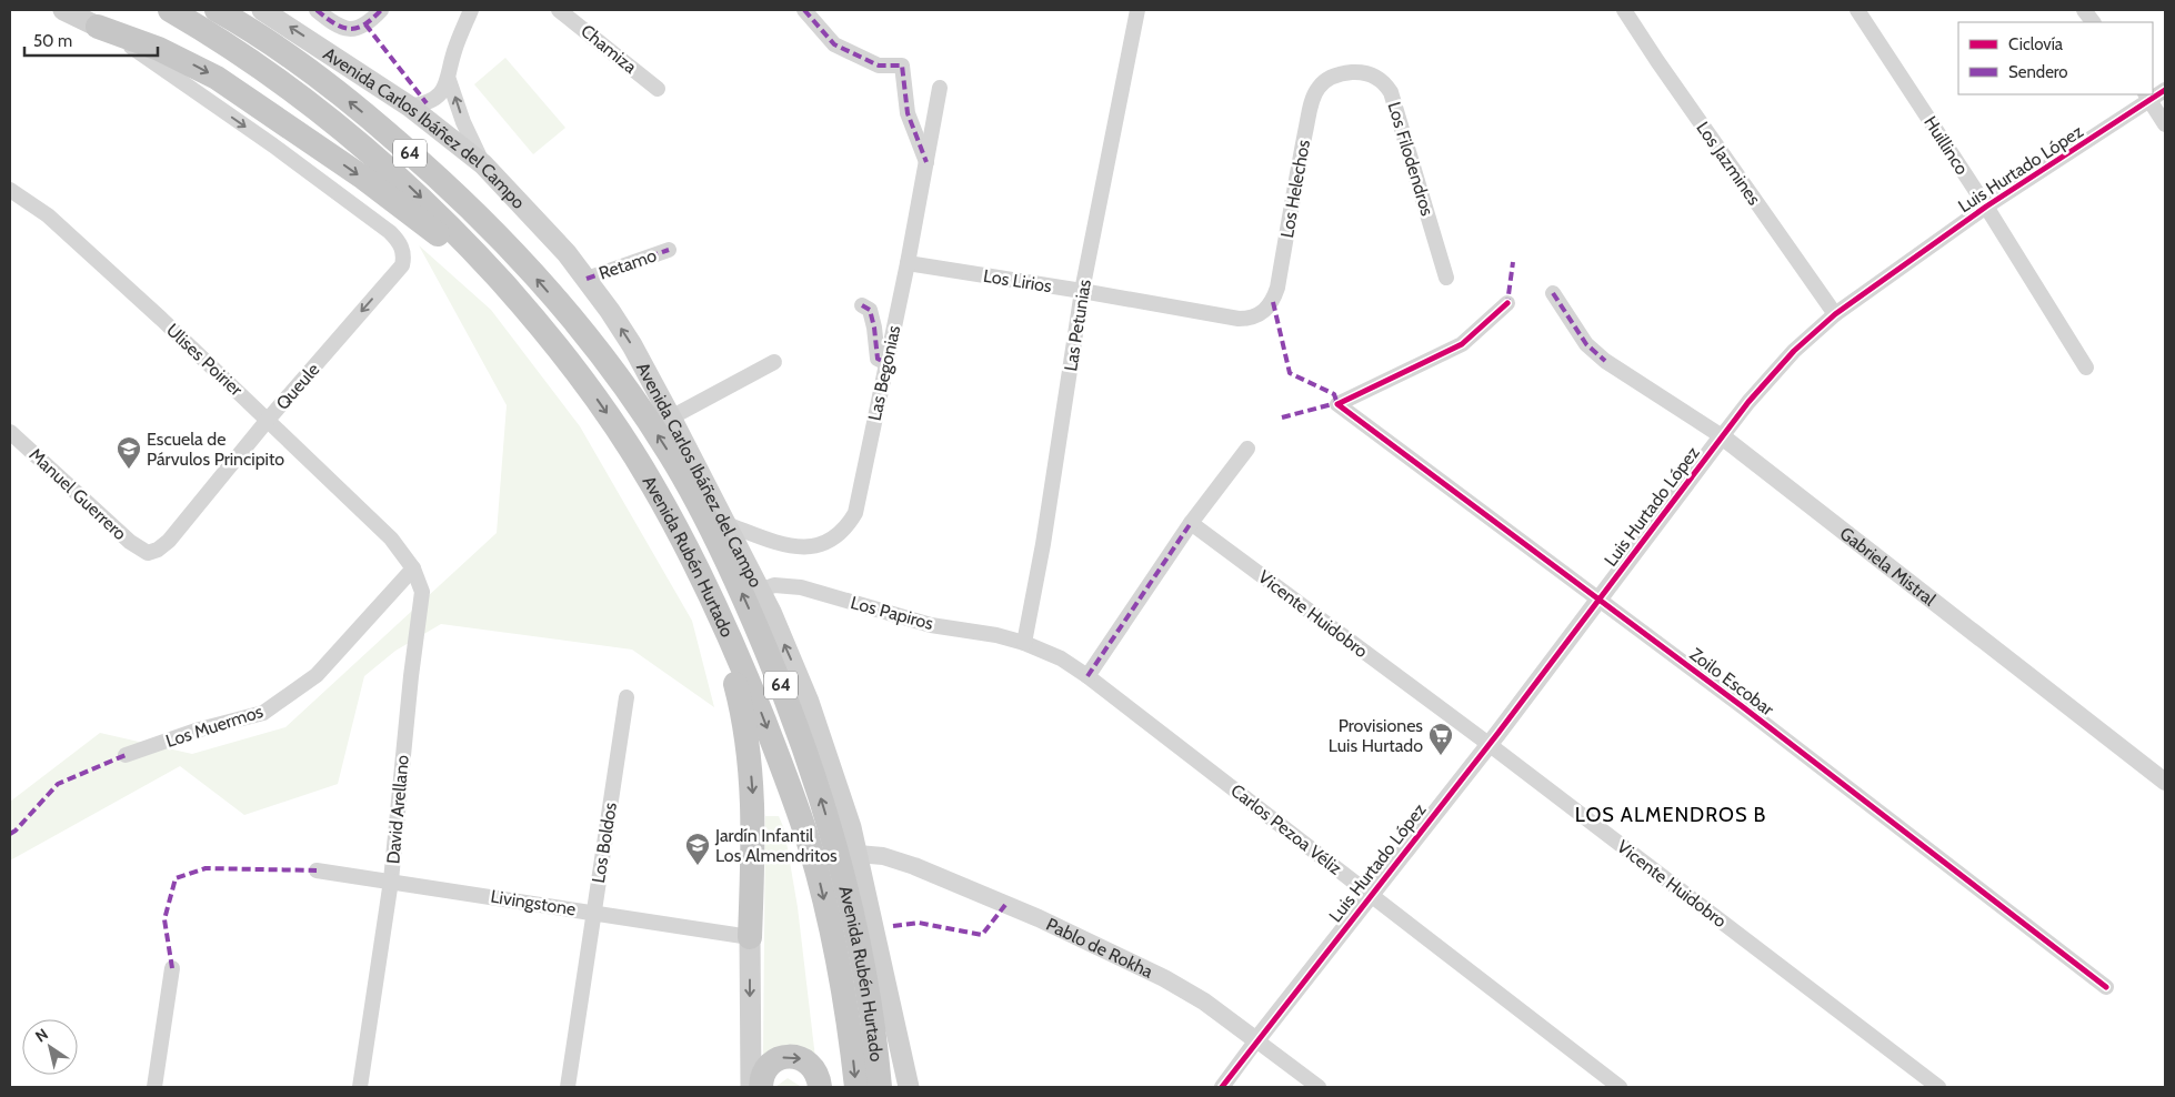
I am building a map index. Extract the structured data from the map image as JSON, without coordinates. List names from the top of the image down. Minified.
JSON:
{"streets":{"highway":["Avenida Carlos Ibáñez del Campo","64","Avenida Rubén Hurtado"],"street":["Chamiza","Huillinco","Los Filodendros","Los Jazmines","Luis Hurtado López","Los Helechos","Retamo","Los Lirios","Las Petunias","Ulises Poirier","Las Begonias","Queule","Manuel Guerrero","Gabriela Mistral","Los Papiros","Vicente Huidobro","Zoilo Escobar","Los Muermos","David Arellano","Carlos Pezoa Véliz","Los Boldos","Livingstone","Pablo de Rokha"]},"crossings":[["Avenida Carlos Ibáñez del Campo","Retamo"],["Avenida Carlos Ibáñez del Campo","Las Begonias"],["Avenida Carlos Ibáñez del Campo","Avenida Rubén Hurtado"],["Avenida Carlos Ibáñez del Campo","Los Papiros"],["Avenida Carlos Ibáñez del Campo","Pablo de Rokha"],["Huillinco","Luis Hurtado López"],["64","Avenida Rubén Hurtado"],["Los Filodendros","Los Helechos"],["Los Jazmines","Luis Hurtado López"],["Luis Hurtado López","Gabriela Mistral"],["Luis Hurtado López","Vicente Huidobro"],["Luis Hurtado López","Zoilo Escobar"],["Luis Hurtado López","Carlos Pezoa Véliz"],["Luis Hurtado López","Pablo de Rokha"],["Los Helechos","Los Lirios"],["Los Lirios","Las Petunias"],["Los Lirios","Las Begonias"],["Las Petunias","Los Papiros"],["Las Petunias","Carlos Pezoa Véliz"],["Ulises Poirier","Queule"],["Ulises Poirier","David Arellano"],["Queule","Manuel Guerrero"],["Los Papiros","Carlos Pezoa Véliz"],["Los Muermos","David Arellano"],["David Arellano","Livingstone"],["Los Boldos","Livingstone"]],"districts":["LOS ALMENDROS B"],"places":{"school or university":["Escuela de Párvulos Principito","Jardín Infantil Los Almendritos"],"supermarket":["Provisiones Luis Hurtado"]},"legend":["Ciclovía","Sendero"],"scale_bar":"50 m","north":"top left"}
